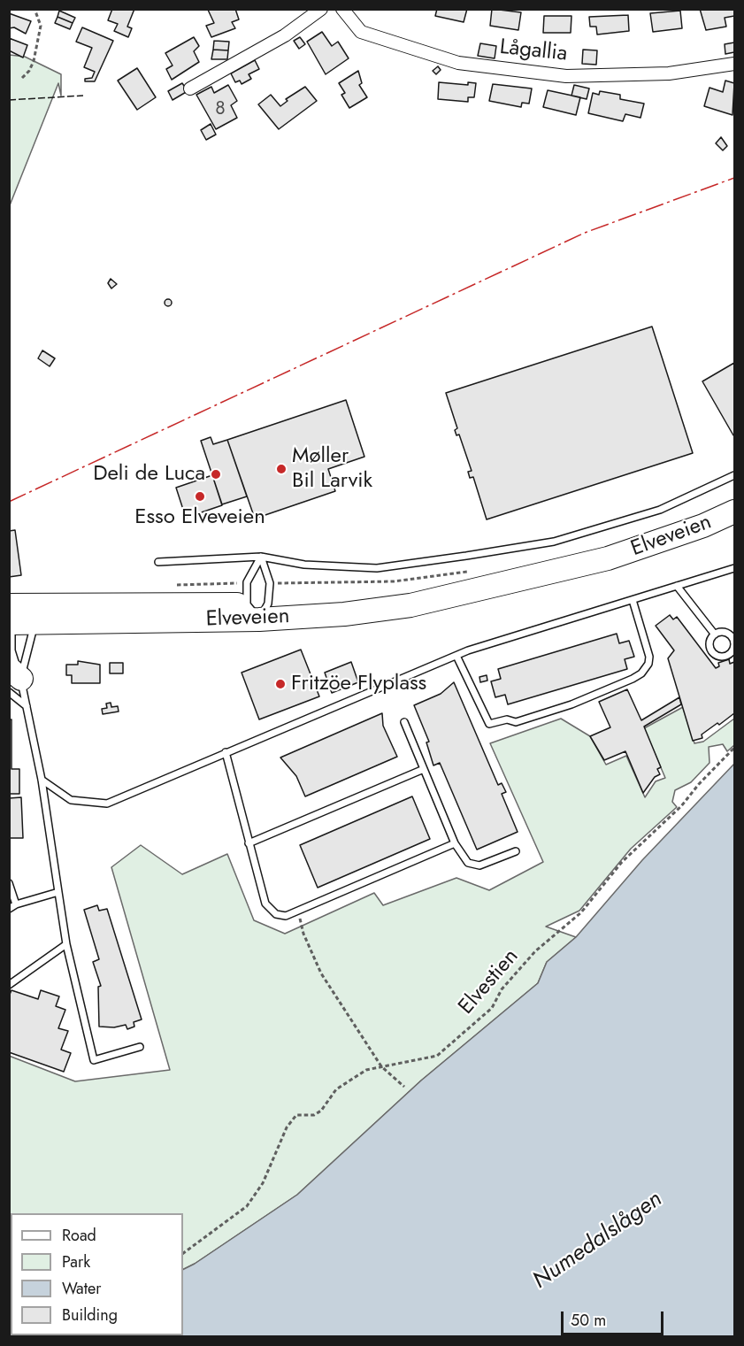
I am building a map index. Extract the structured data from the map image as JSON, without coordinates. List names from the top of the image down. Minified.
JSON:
{"streets":{"highway":["Elveveien"],"street":["Lågallia"],"path":["Elvestien"]},"water":["Numedalslågen"],"places":["Møller Bil Larvik","Deli de Luca","Esso Elveveien","Fritzöe Flyplass"],"house_numbers":["8"],"legend":["Road","Park","Water","Building"],"scale_bar":"50 m"}
